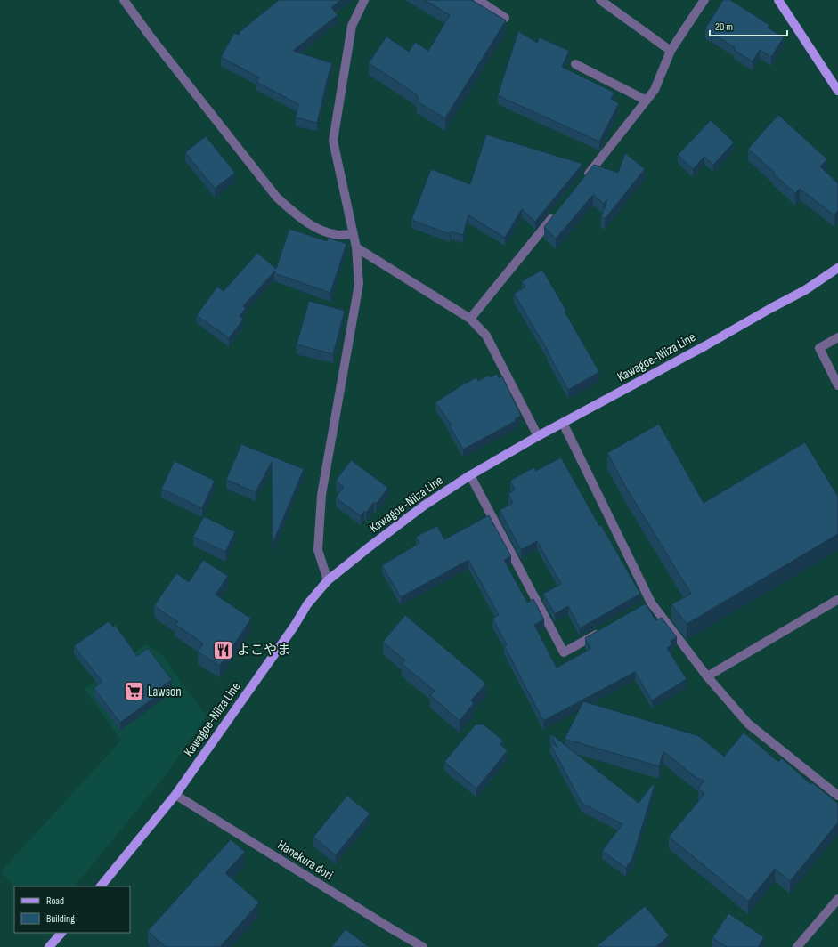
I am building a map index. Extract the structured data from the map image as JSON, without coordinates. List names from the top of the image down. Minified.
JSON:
{"streets":{"main road":["Kawagoe-Niiza Line"],"street":["Hanekura dori"]},"crossings":[["Kawagoe-Niiza Line","Hanekura dori"]],"places":{"restaurant":["よこやま"],"supermarket":["Lawson"]},"legend":["Road","Building"],"scale_bar":"20 m"}
